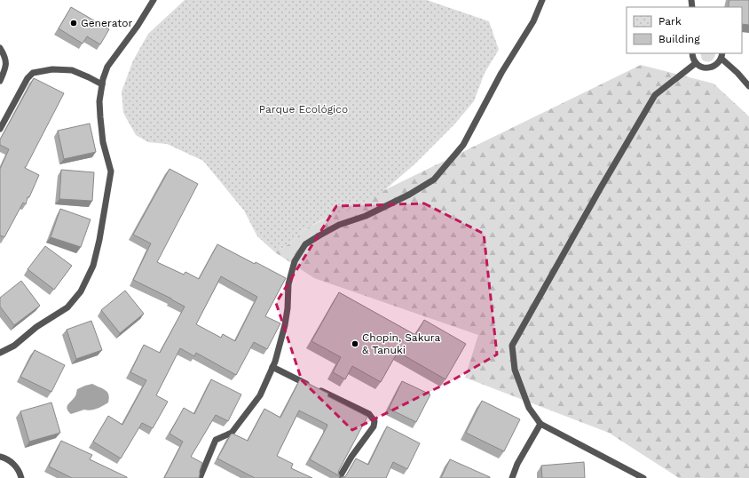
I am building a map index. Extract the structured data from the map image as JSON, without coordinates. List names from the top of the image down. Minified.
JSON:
{"parks":["Parque Ecológico"],"places":["Generator","Chopin, Sakura & Tanuki"],"legend":["Park","Building"]}
